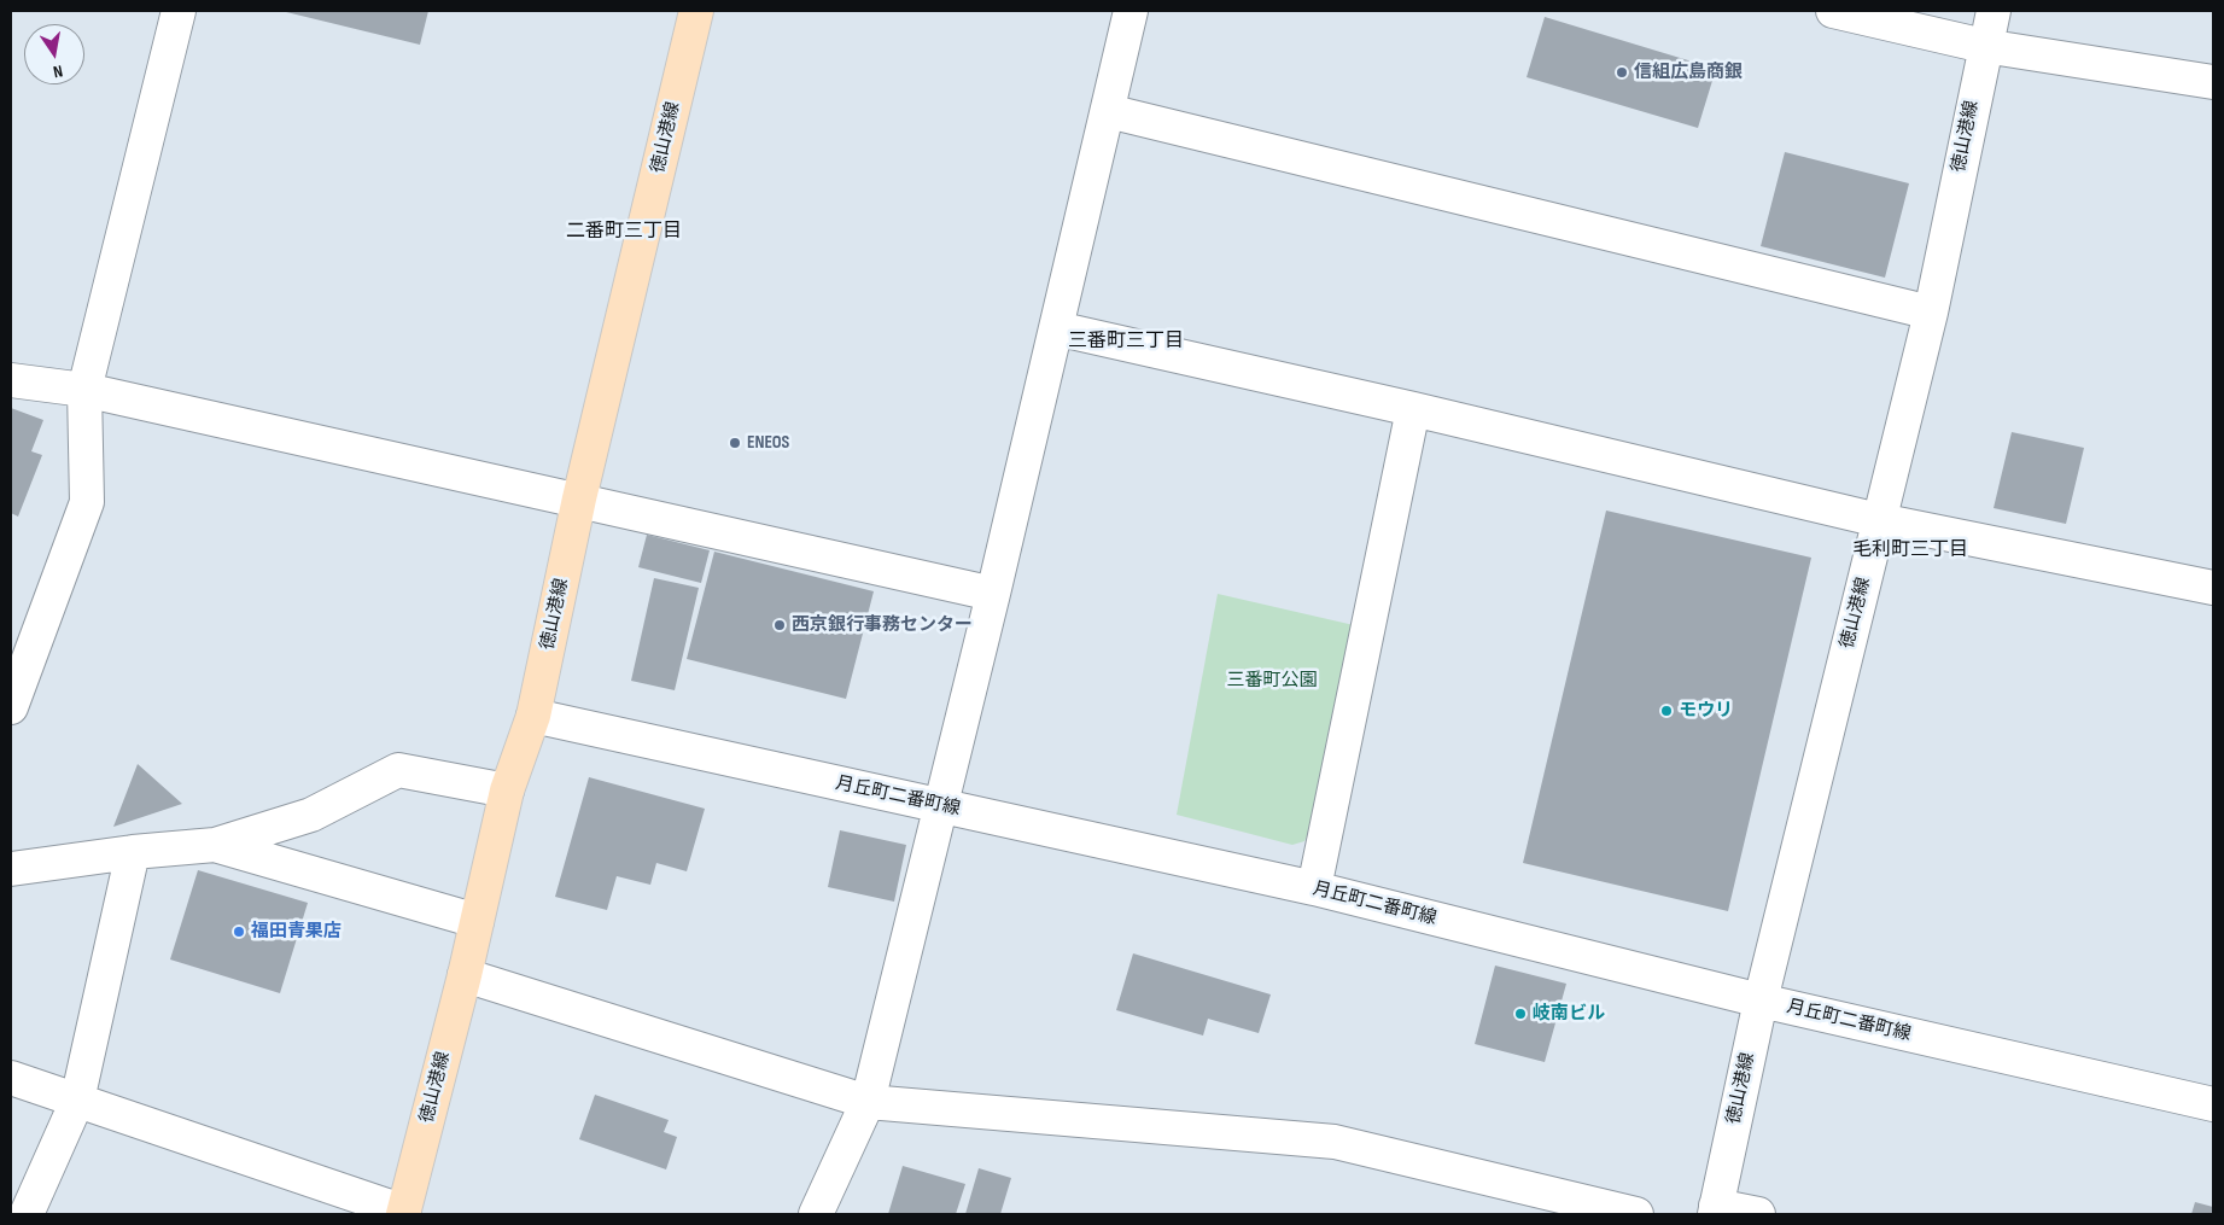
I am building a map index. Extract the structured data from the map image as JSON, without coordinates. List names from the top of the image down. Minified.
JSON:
{"streets":{"main road":["徳山港線"],"street":["月丘町二番町線"]},"crossings":[["徳山港線","月丘町二番町線"]],"districts":["二番町三丁目","三番町三丁目","毛利町三丁目"],"parks":["三番町公園"],"places":["信組広島商銀","ENEOS","西京銀行事務センター","モウリ","福田青果店","岐南ビル"],"north":"bottom"}
